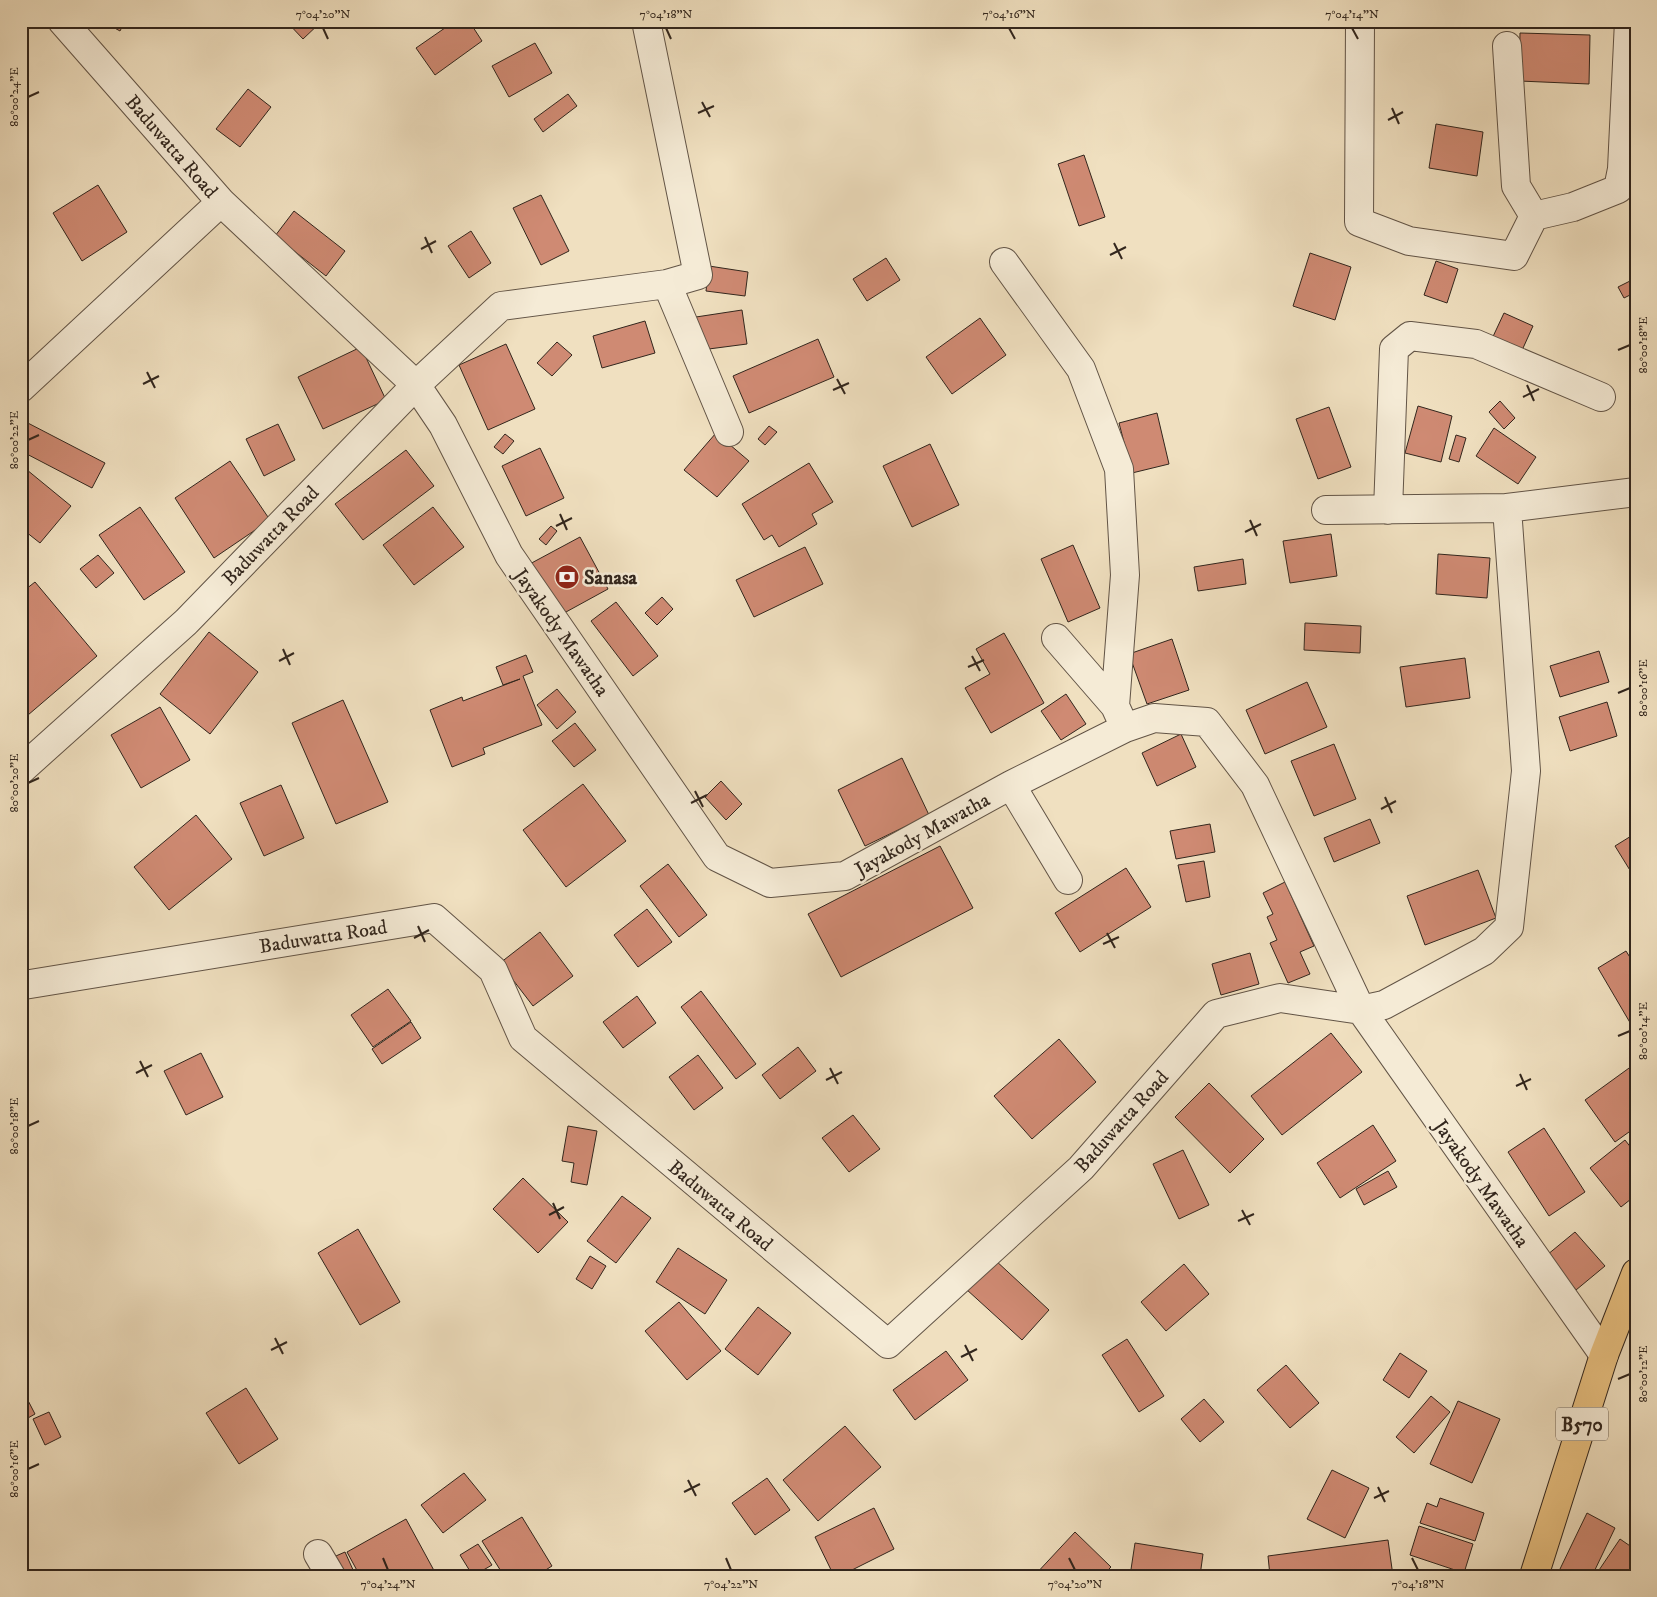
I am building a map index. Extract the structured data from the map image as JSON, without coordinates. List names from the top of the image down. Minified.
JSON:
{"streets":{"main road":["B570"],"street":["Baduwatta Road","Jayakody Mawatha"]},"crossings":[["Baduwatta Road","Jayakody Mawatha"],["Jayakody Mawatha","B570"]],"places":{"bank":["Sanasa"]},"coordinates":["7°04'20\"N","7°04'18\"N","7°04'16\"N","7°04'14\"N","80°00'24\"E","80°00'18\"E","80°00'22\"E","80°00'16\"E","80°00'20\"E","80°00'14\"E","80°00'12\"E","7°04'24\"N","7°04'22\"N"]}
